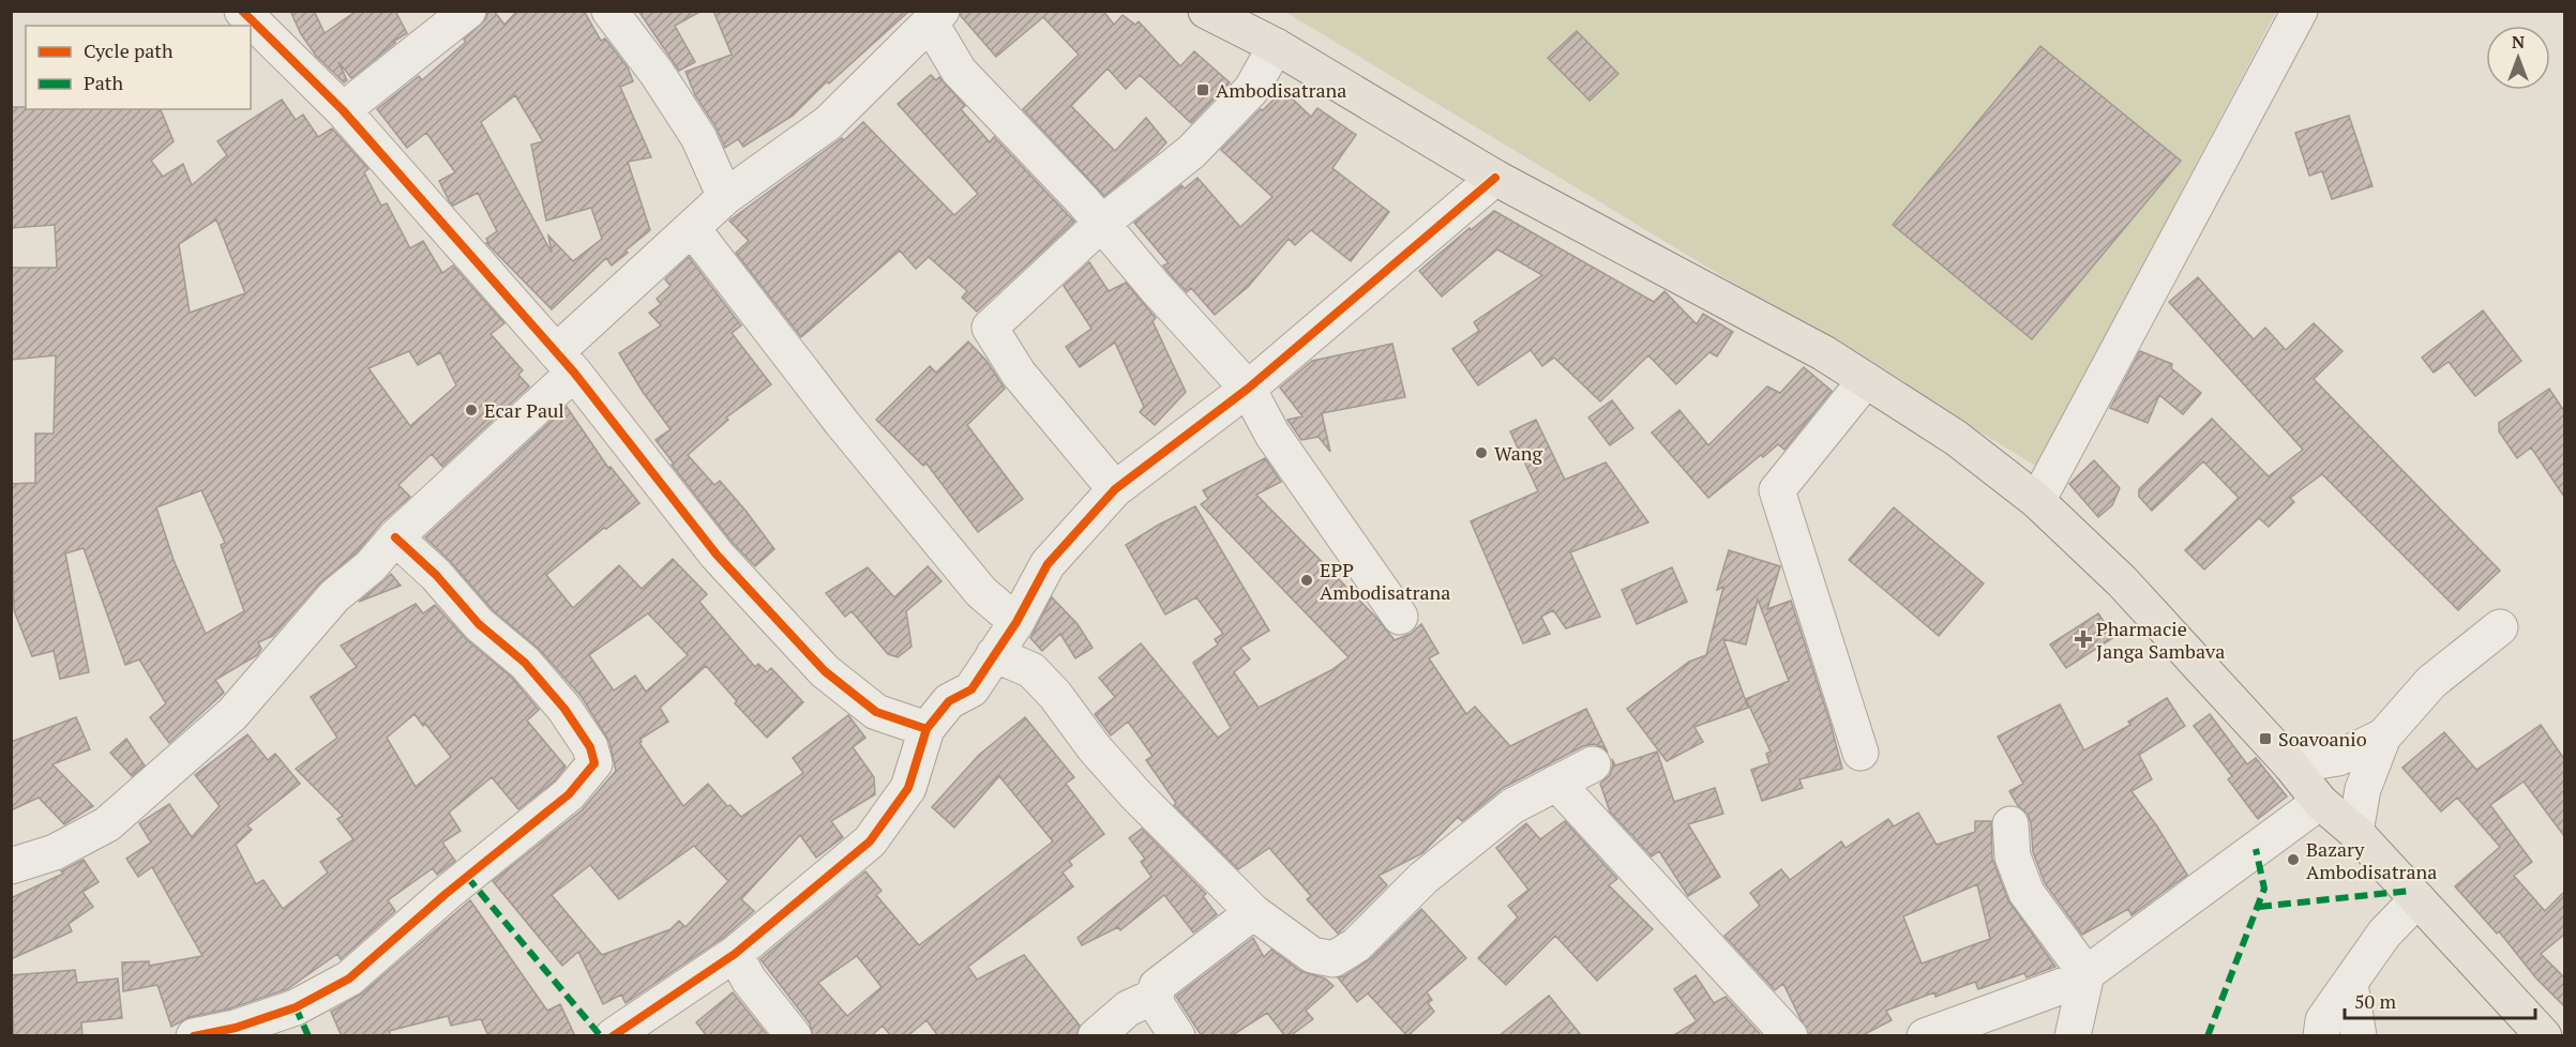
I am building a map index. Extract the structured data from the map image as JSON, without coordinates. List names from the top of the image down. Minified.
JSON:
{"places":{"transit":["Ambodisatrana","Soavoanio"],"other":["Ecar Paul","Wang","EPP Ambodisatrana","Bazary Ambodisatrana"],"health":["Pharmacie Janga Sambava"]},"legend":["Cycle path","Path"],"scale_bar":"50 m","north":"top"}
